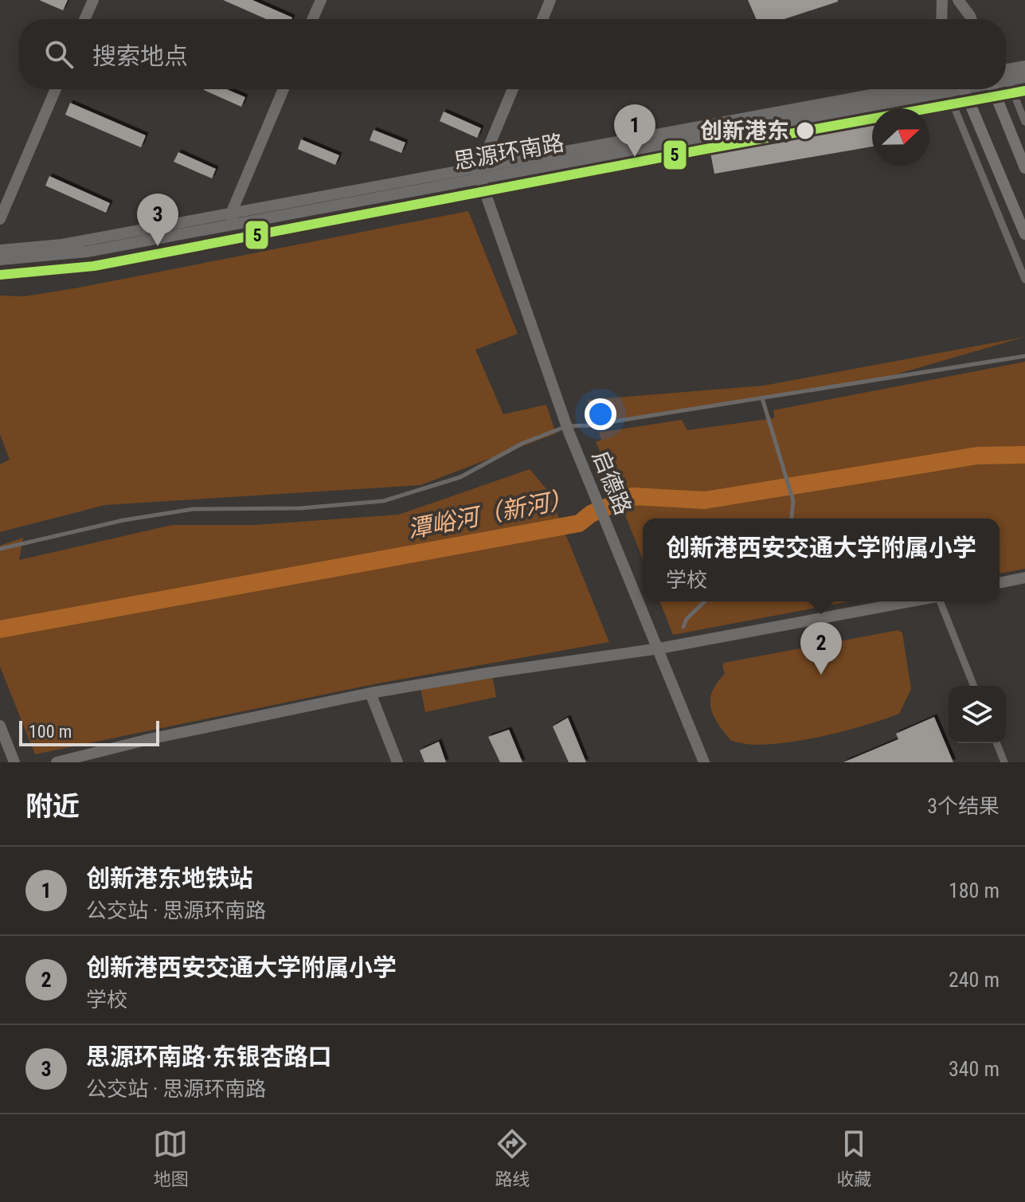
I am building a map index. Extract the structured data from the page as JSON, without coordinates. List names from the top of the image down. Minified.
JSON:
{"streets":{"street":["思源环南路","启德路"]},"crossings":[["思源环南路","启德路"]],"water":["潭峪河（新河）"],"places":["创新港东"],"lines":["transit line 5"],"scale_bar":"100 m","north":"right","page":{"search":"搜索地点","pins":["1","3","2"],"popup":["创新港西安交通大学附属小学","学校"],"scale":"100 m","heading":["附近","3个结果"],"list":[{"mark":"1","name":"创新港东地铁站","note":"公交站 · 思源环南路","value":"180 m"},{"mark":"2","name":"创新港西安交通大学附属小学","note":"学校","value":"240 m"},{"mark":"3","name":"思源环南路·东银杏路口","note":"公交站 · 思源环南路","value":"340 m"}],"nav":["地图","路线","收藏"]}}
